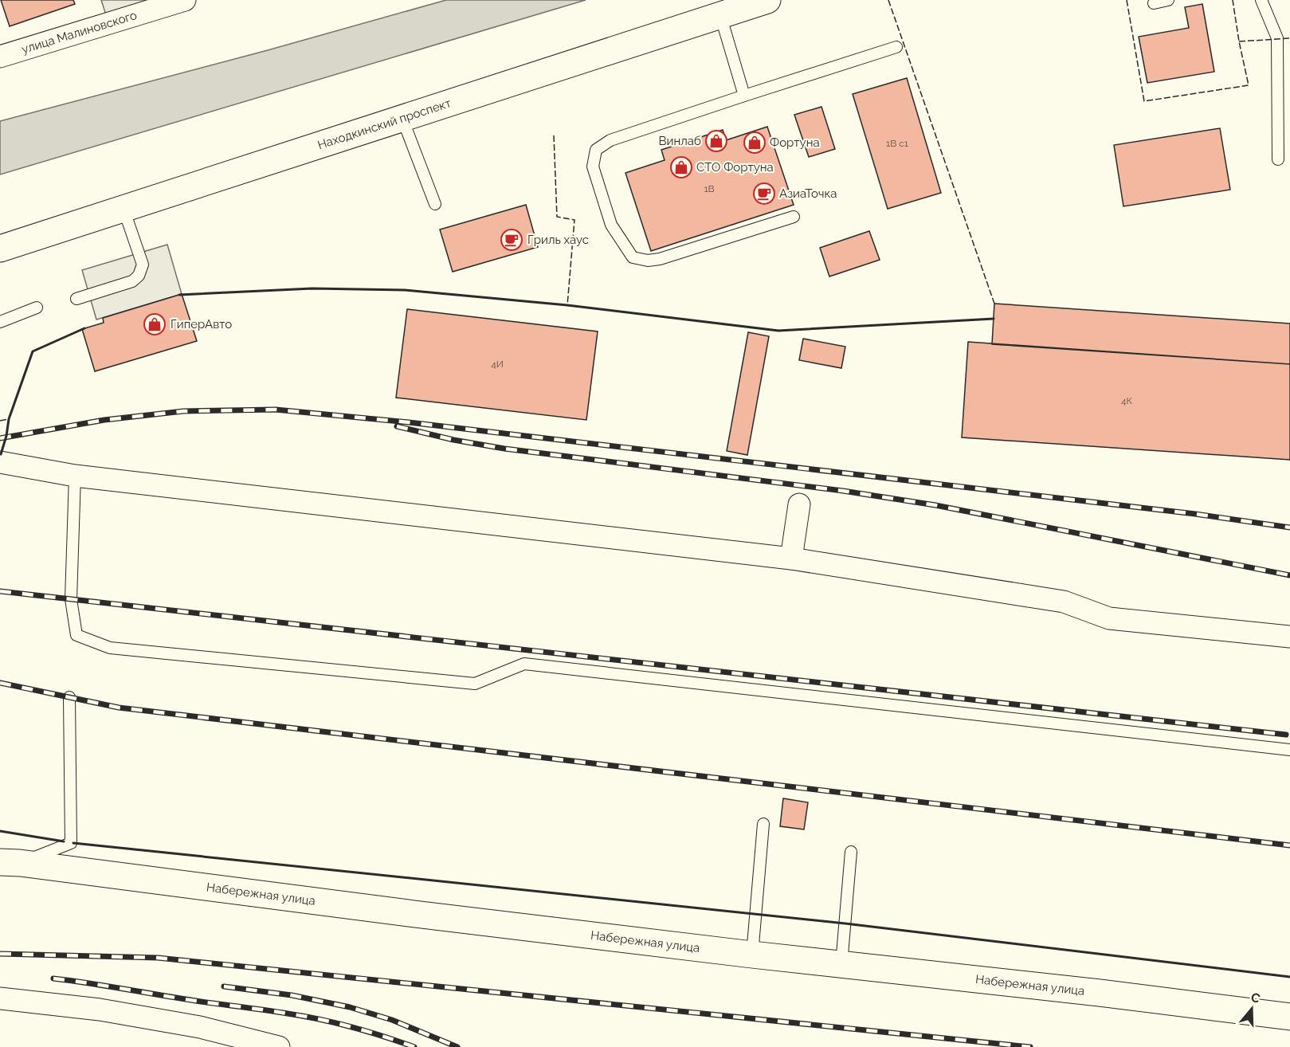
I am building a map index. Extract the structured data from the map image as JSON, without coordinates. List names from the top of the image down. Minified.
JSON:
{"streets":{"main road":["Находкинский проспект","Набережная улица"],"street":["улица Малиновского"]},"places":{"shop":["Винлаб","Фортуна","СТО Фортуна","ГиперАвто"],"cafe":["АзиаТочка","Гриль хаус"]},"house_numbers":["1В с1","1В","4И","4К"],"north":"top"}
